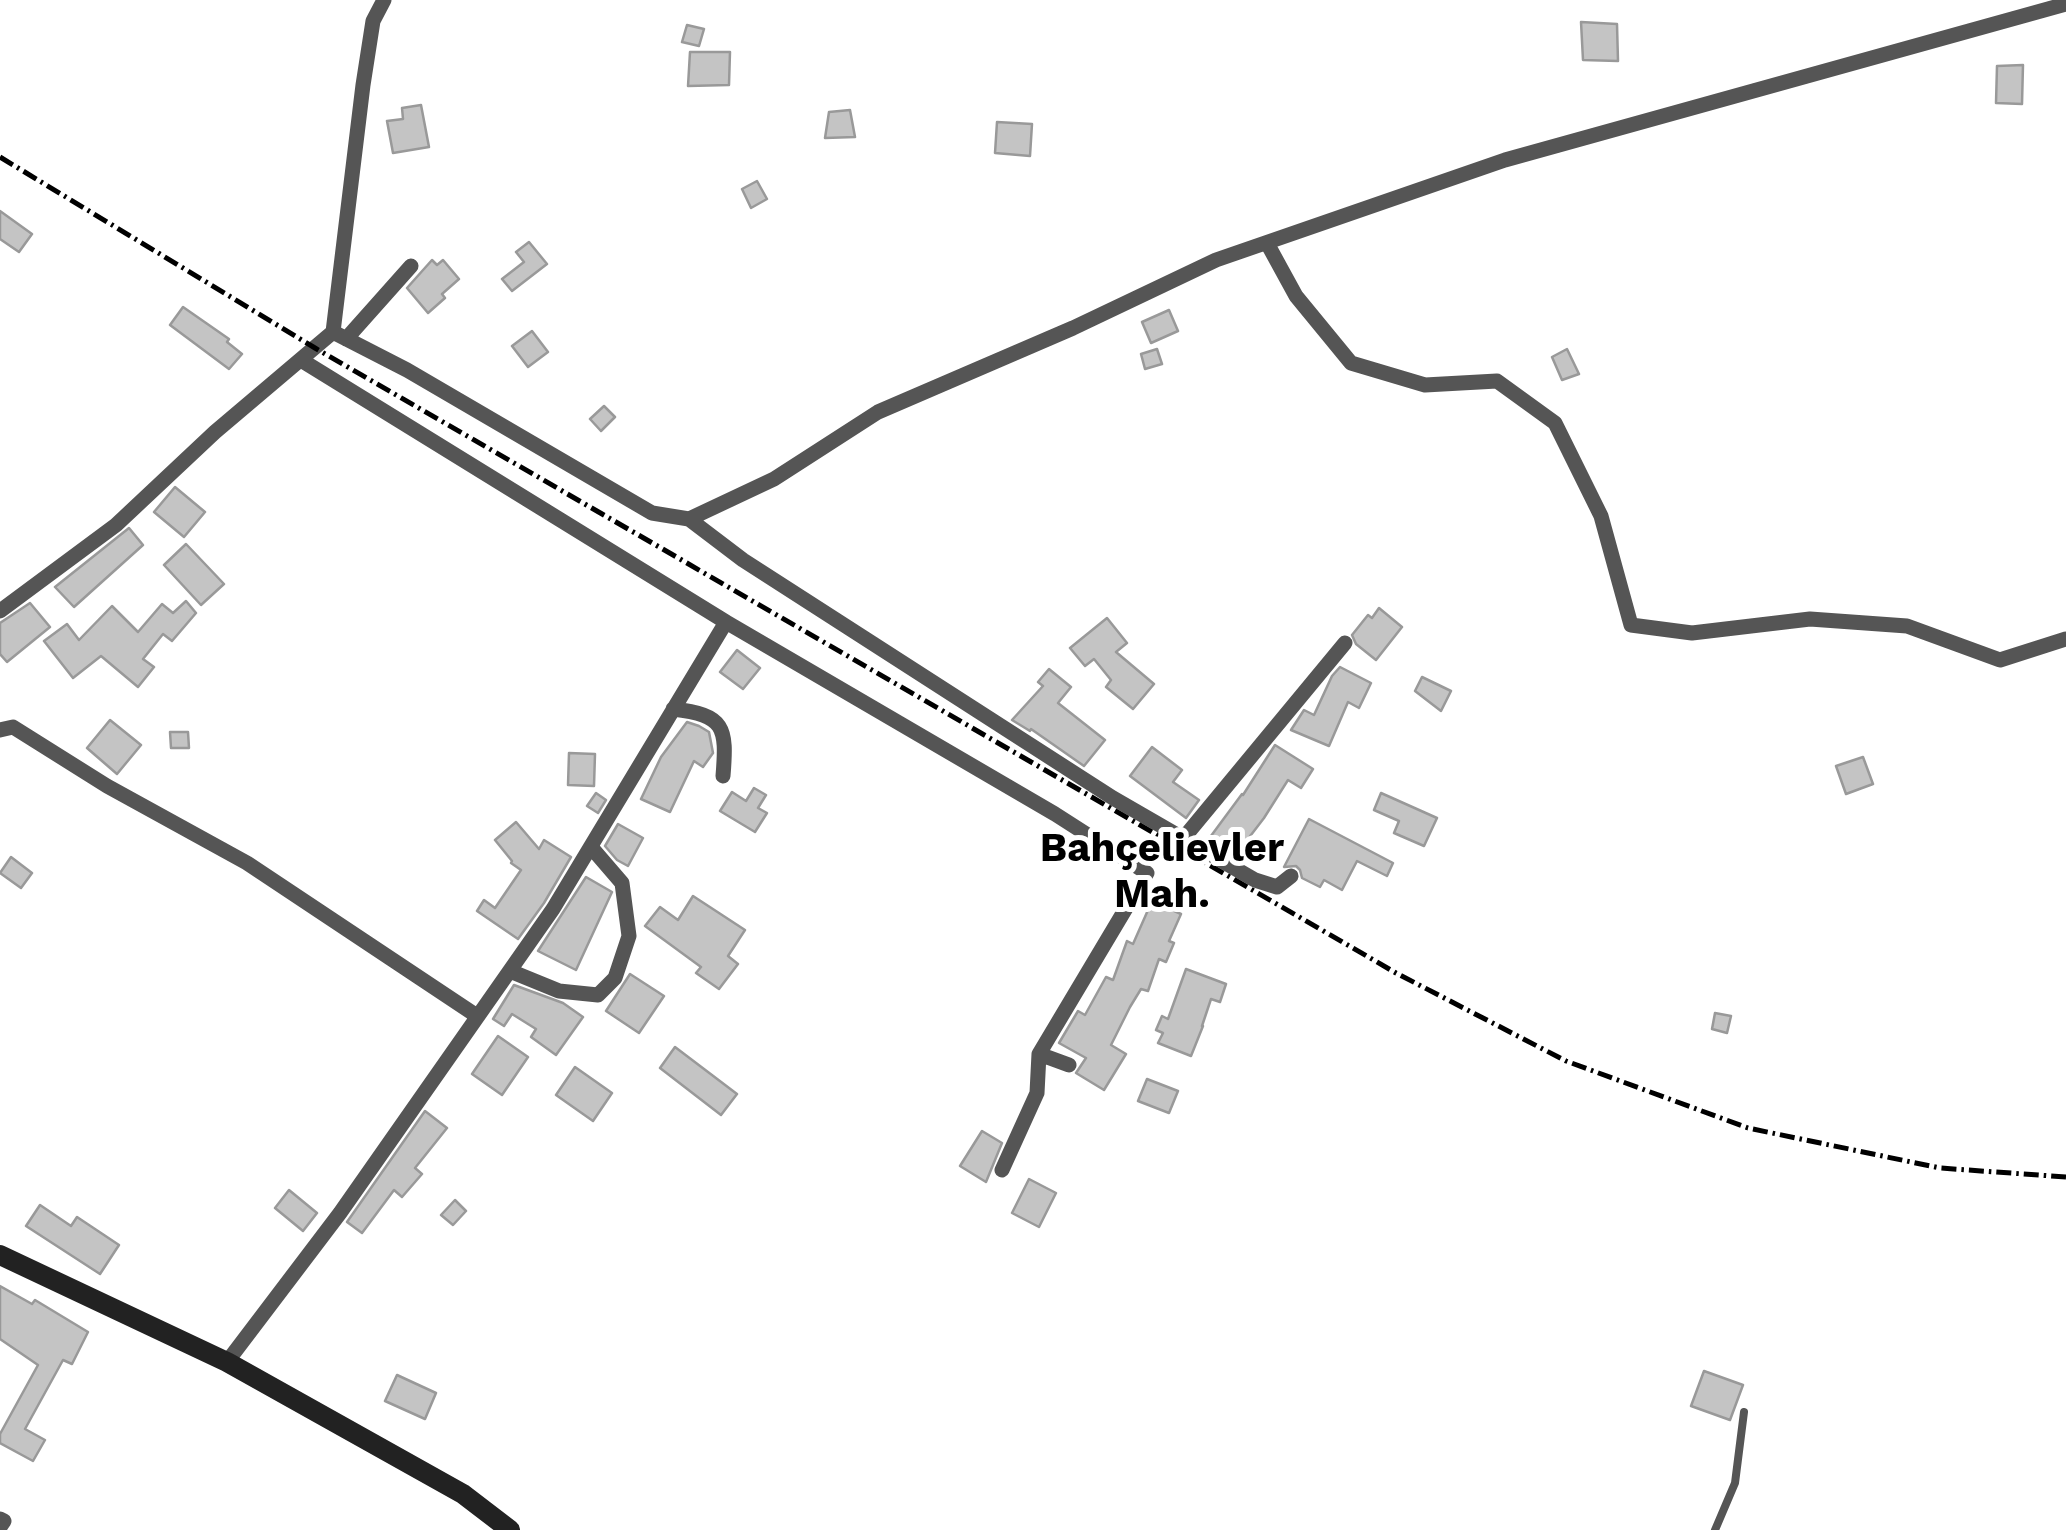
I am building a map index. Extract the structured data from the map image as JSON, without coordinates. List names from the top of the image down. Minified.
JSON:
{"districts":["Bahçelievler Mah."]}
